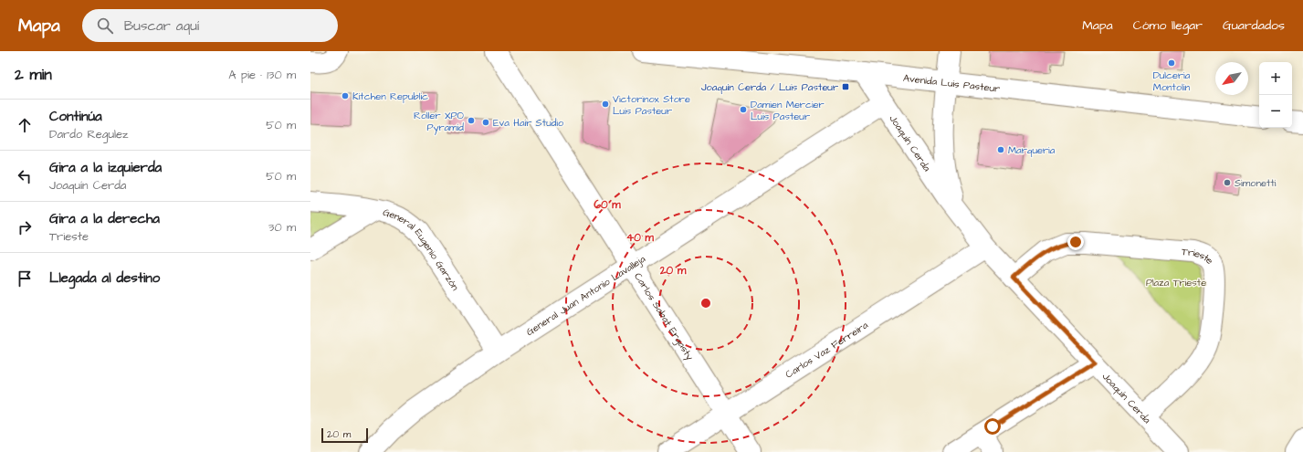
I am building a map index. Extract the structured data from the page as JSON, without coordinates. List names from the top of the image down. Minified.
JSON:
{"streets":{"street":["Avenida Luis Pasteur","Joaquín Cerda","General Eugenio Garzón","Trieste","General Juan Antonio Lavalleja","Carlos Sabat Ergasty","Carlos Vaz Ferreira"]},"crossings":[["Avenida Luis Pasteur","Joaquín Cerda"],["Joaquín Cerda","Trieste"],["Joaquín Cerda","General Juan Antonio Lavalleja"],["Joaquín Cerda","Carlos Vaz Ferreira"],["General Eugenio Garzón","General Juan Antonio Lavalleja"],["General Juan Antonio Lavalleja","Carlos Sabat Ergasty"],["Carlos Sabat Ergasty","Carlos Vaz Ferreira"]],"parks":["Plaza Trieste"],"places":{"other":["Dulceria Montolin","Kitchen Republic","Victorinox Store Luis Pasteur","Damien Mercier Luis Pasteur","Roller XPO Pyramid","Eva Hair Studio","Marqueria","Simonetti"],"transit":["Joaquín Cerda / Luis Pasteur"]},"scale_bar":"20 m","north":"bottom left","page":{"header":"Mapa","search":"Buscar aquí","nav":["Mapa","Cómo llegar","Guardados"],"heading":["2 min","A pie · 130 m"],"map_buttons":["+","−"],"list":[["Continúa","Dardo Regulez","50 m"],["Gira a la izquierda","Joaquín Cerda","50 m"],["Gira a la derecha","Trieste","30 m"],"Llegada al destino"],"scale":"20 m"},"rings":["60 m","40 m","20 m"]}
